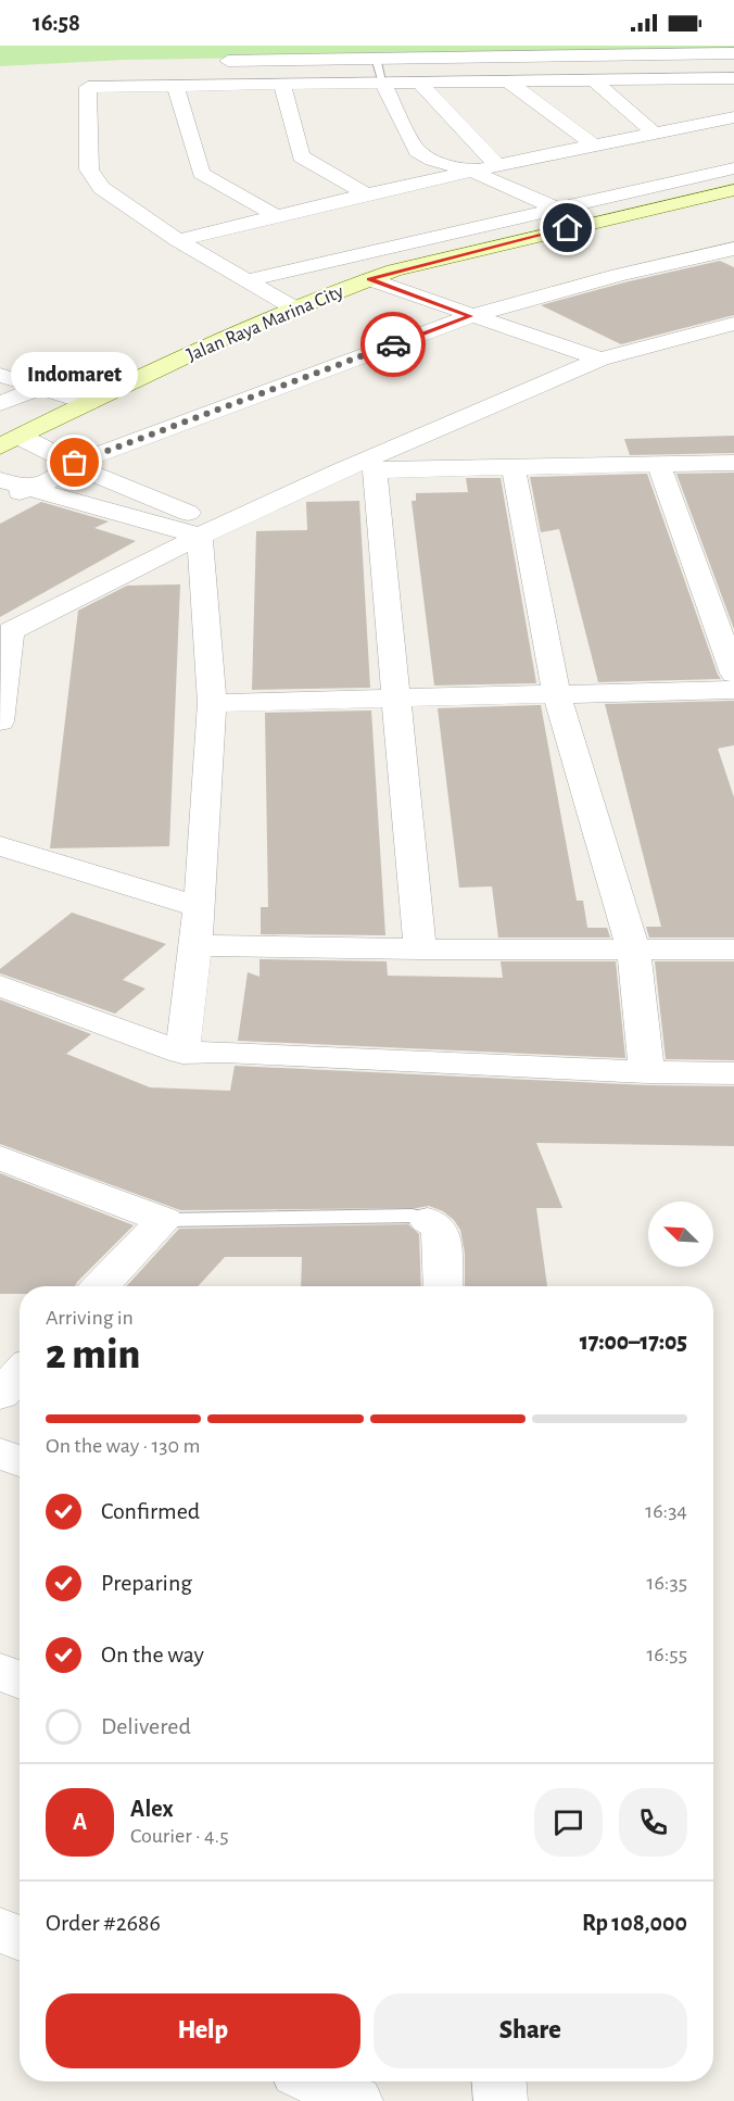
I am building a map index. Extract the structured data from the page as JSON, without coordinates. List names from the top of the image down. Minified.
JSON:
{"streets":{"main road":["Jalan Raya Marina City"]},"places":["Indomaret"],"north":"top left","page":{"status":"16:58","bubble":"Indomaret","heading":["2 min","Arriving in","17:00–17:05"],"panel":["Alex","Courier · 4.5","Order #2686","Rp 108,000"],"bar":"On the way · 130 m","list":[["Confirmed","16:34"],["Preparing","16:35"],["On the way","16:55"],"Delivered"],"round":"A","buttons":["Help","Share"]}}
